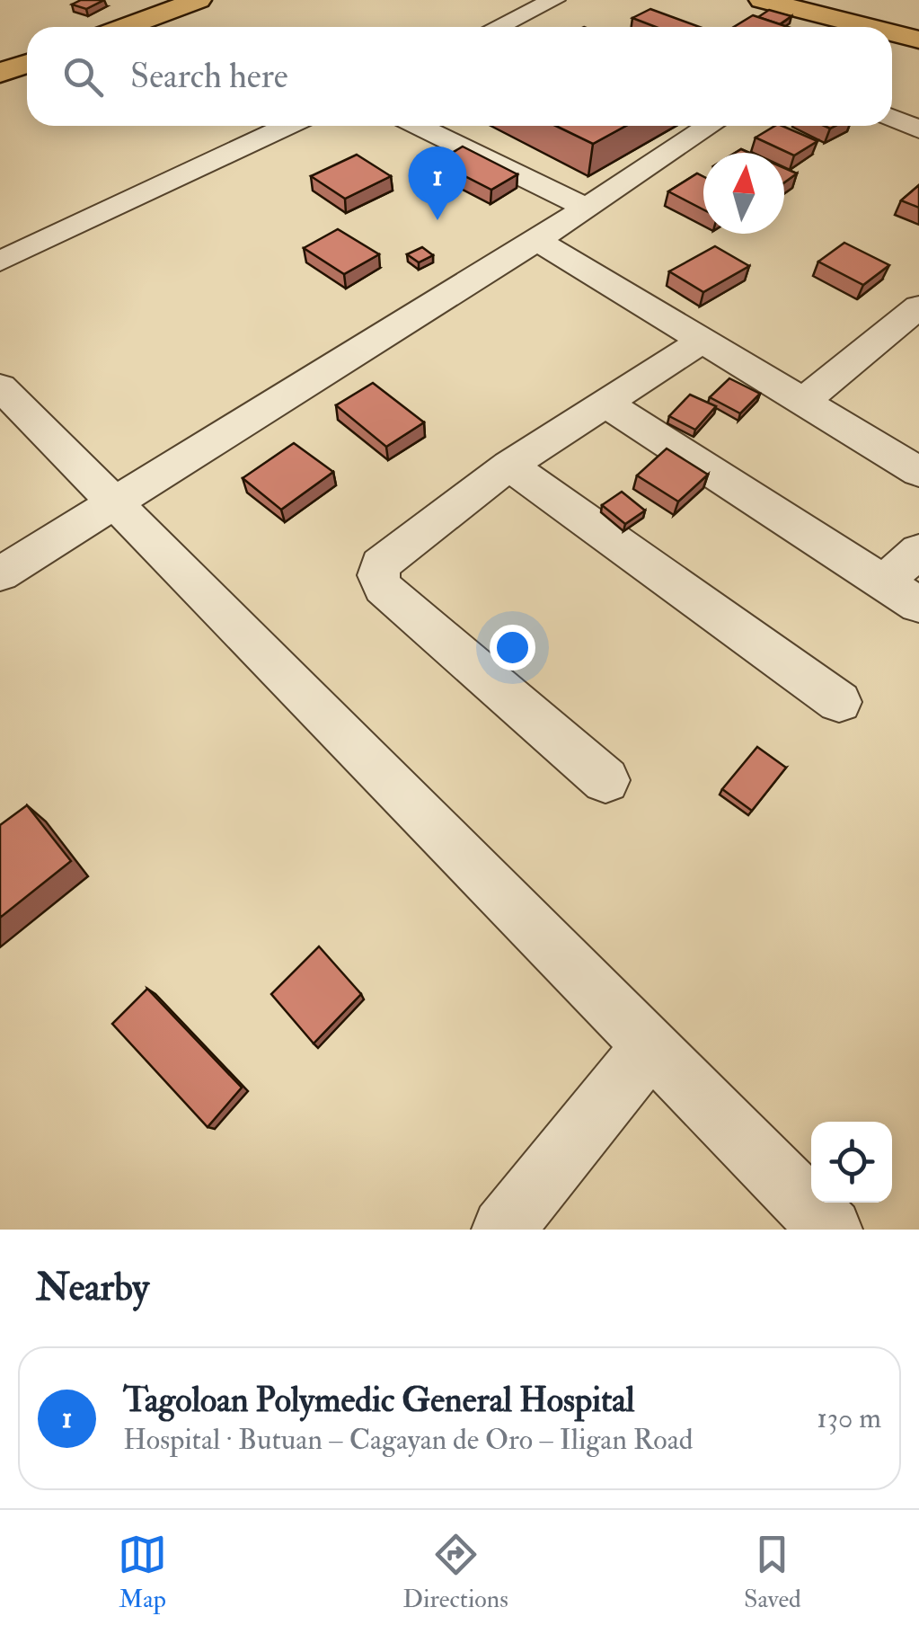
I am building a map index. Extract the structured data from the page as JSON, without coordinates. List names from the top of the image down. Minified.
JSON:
{"north":"top","page":{"search":"Search here","pins":"1","heading":"Nearby","list":[{"mark":"1","name":"Tagoloan Polymedic General Hospital","note":"Hospital · Butuan – Cagayan de Oro – Iligan Road","value":"130 m"}],"nav":["Map","Directions","Saved"]}}
